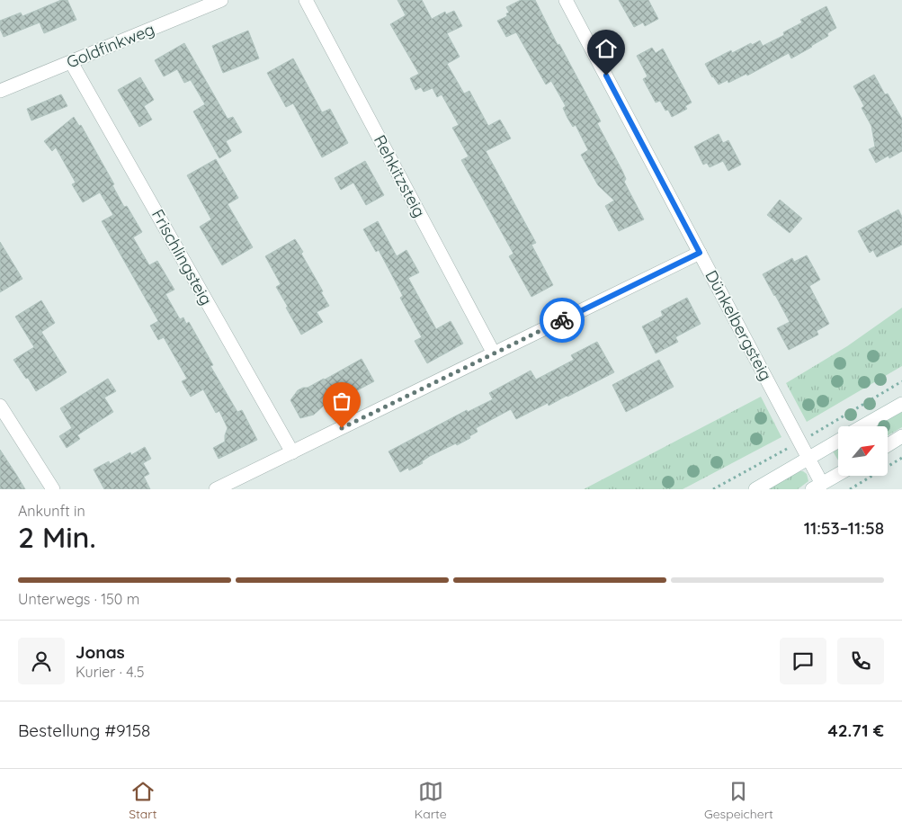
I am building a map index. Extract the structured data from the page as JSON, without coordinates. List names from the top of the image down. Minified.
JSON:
{"streets":{"street":["Goldfinkweg","Rehkitzsteig","Frischlingsteig","Dünkelbergsteig"]},"crossings":[["Goldfinkweg","Frischlingsteig"]],"north":"top right","page":{"heading":["2 Min.","Ankunft in","11:53–11:58"],"panel":["Jonas","Kurier · 4.5","Bestellung #9158","42.71 €"],"bar":"Unterwegs · 150 m","tabs":["Start","Karte","Gespeichert"]}}
